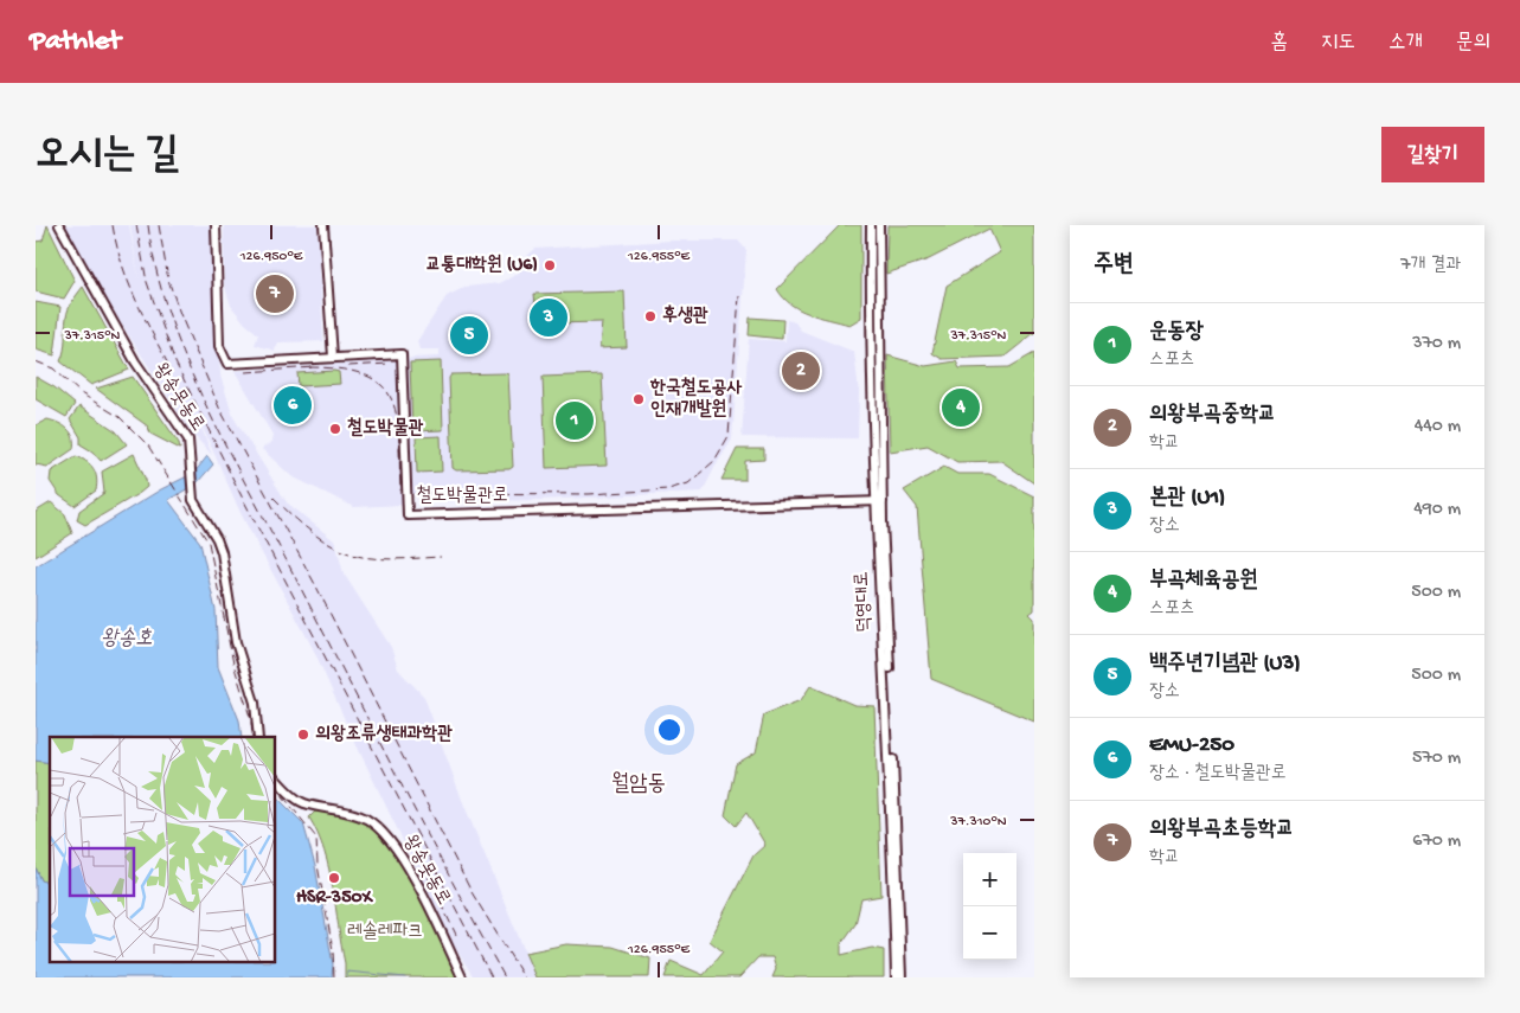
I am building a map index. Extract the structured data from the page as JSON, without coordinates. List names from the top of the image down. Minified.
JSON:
{"streets":{"street":["왕송못동로","철도박물관로","덕영대로"]},"crossings":[["철도박물관로","덕영대로"]],"districts":["월암동"],"water":["왕송호"],"parks":["레솔레파크"],"places":["교통대학원 (U6)","후생관","한국철도공사 인재개발원","철도박물관","의왕조류생태과학관","HSR-350X"],"page":{"header":"Pathlet","nav":["홈","지도","소개","문의"],"title":"오시는 길","buttons":"길찾기","heading":["주변","7개 결과"],"pins":["7","3","5","2","6","4","1"],"list":[{"mark":"1","name":"운동장","note":"스포츠","value":"370 m"},{"mark":"2","name":"의왕부곡중학교","note":"학교","value":"440 m"},{"mark":"3","name":"본관 (U1)","note":"장소","value":"490 m"},{"mark":"4","name":"부곡체육공원","note":"스포츠","value":"500 m"},{"mark":"5","name":"백주년기념관 (U3)","note":"장소","value":"500 m"},{"mark":"6","name":"EMU-250","note":"장소 · 철도박물관로","value":"570 m"},{"mark":"7","name":"의왕부곡초등학교","note":"학교","value":"670 m"}],"map_buttons":["+","−"]},"coordinates":["126.950°E","126.955°E","37.315°N","37.310°N"]}
